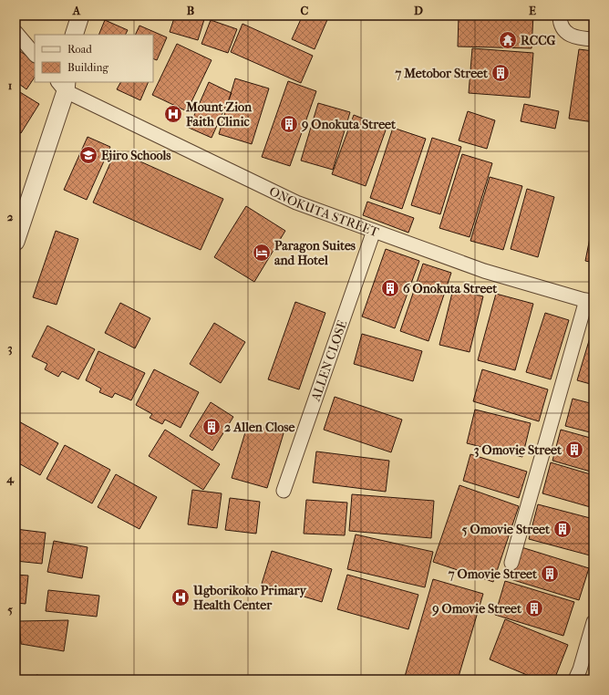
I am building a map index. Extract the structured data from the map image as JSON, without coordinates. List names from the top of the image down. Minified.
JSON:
{"streets":{"street":["ONOKUTA STREET","ALLEN CLOSE"]},"crossings":[["ONOKUTA STREET","ALLEN CLOSE"]],"places":{"temple":["RCCG"],"building":["7 Metobor Street","9 Onokuta Street","6 Onokuta Street","2 Allen Close","3 Omovie Street","5 Omovie Street","7 Omovie Street","9 Omovie Street"],"hospital":["Mount Zion Faith Clinic","Ugborikoko Primary Health Center"],"school or university":["Ejiro Schools"],"hotel":["Paragon Suites and Hotel"]},"legend":["Road","Building"],"grid":{"columns":["A","B","C","D","E"],"rows":["1","2","3","4","5"]}}
